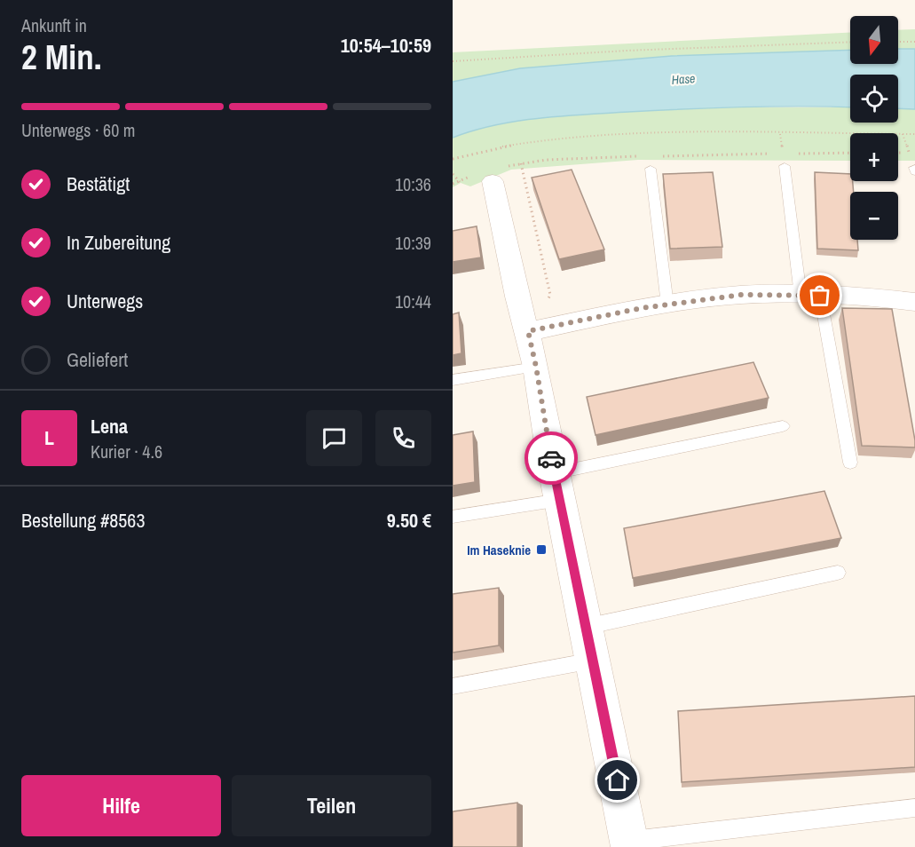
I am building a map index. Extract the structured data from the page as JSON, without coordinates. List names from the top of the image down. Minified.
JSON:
{"water":["Hase"],"places":{"transit":["Im Haseknie"]},"north":"bottom","page":{"heading":["2 Min.","Ankunft in","10:54–10:59"],"panel":["Lena","Kurier · 4.6","Bestellung #8563","9.50 €"],"map_buttons":["+","−"],"bar":"Unterwegs · 60 m","list":[["Bestätigt","10:36"],["In Zubereitung","10:39"],["Unterwegs","10:44"],"Geliefert"],"round":"L","buttons":["Hilfe","Teilen"]}}
